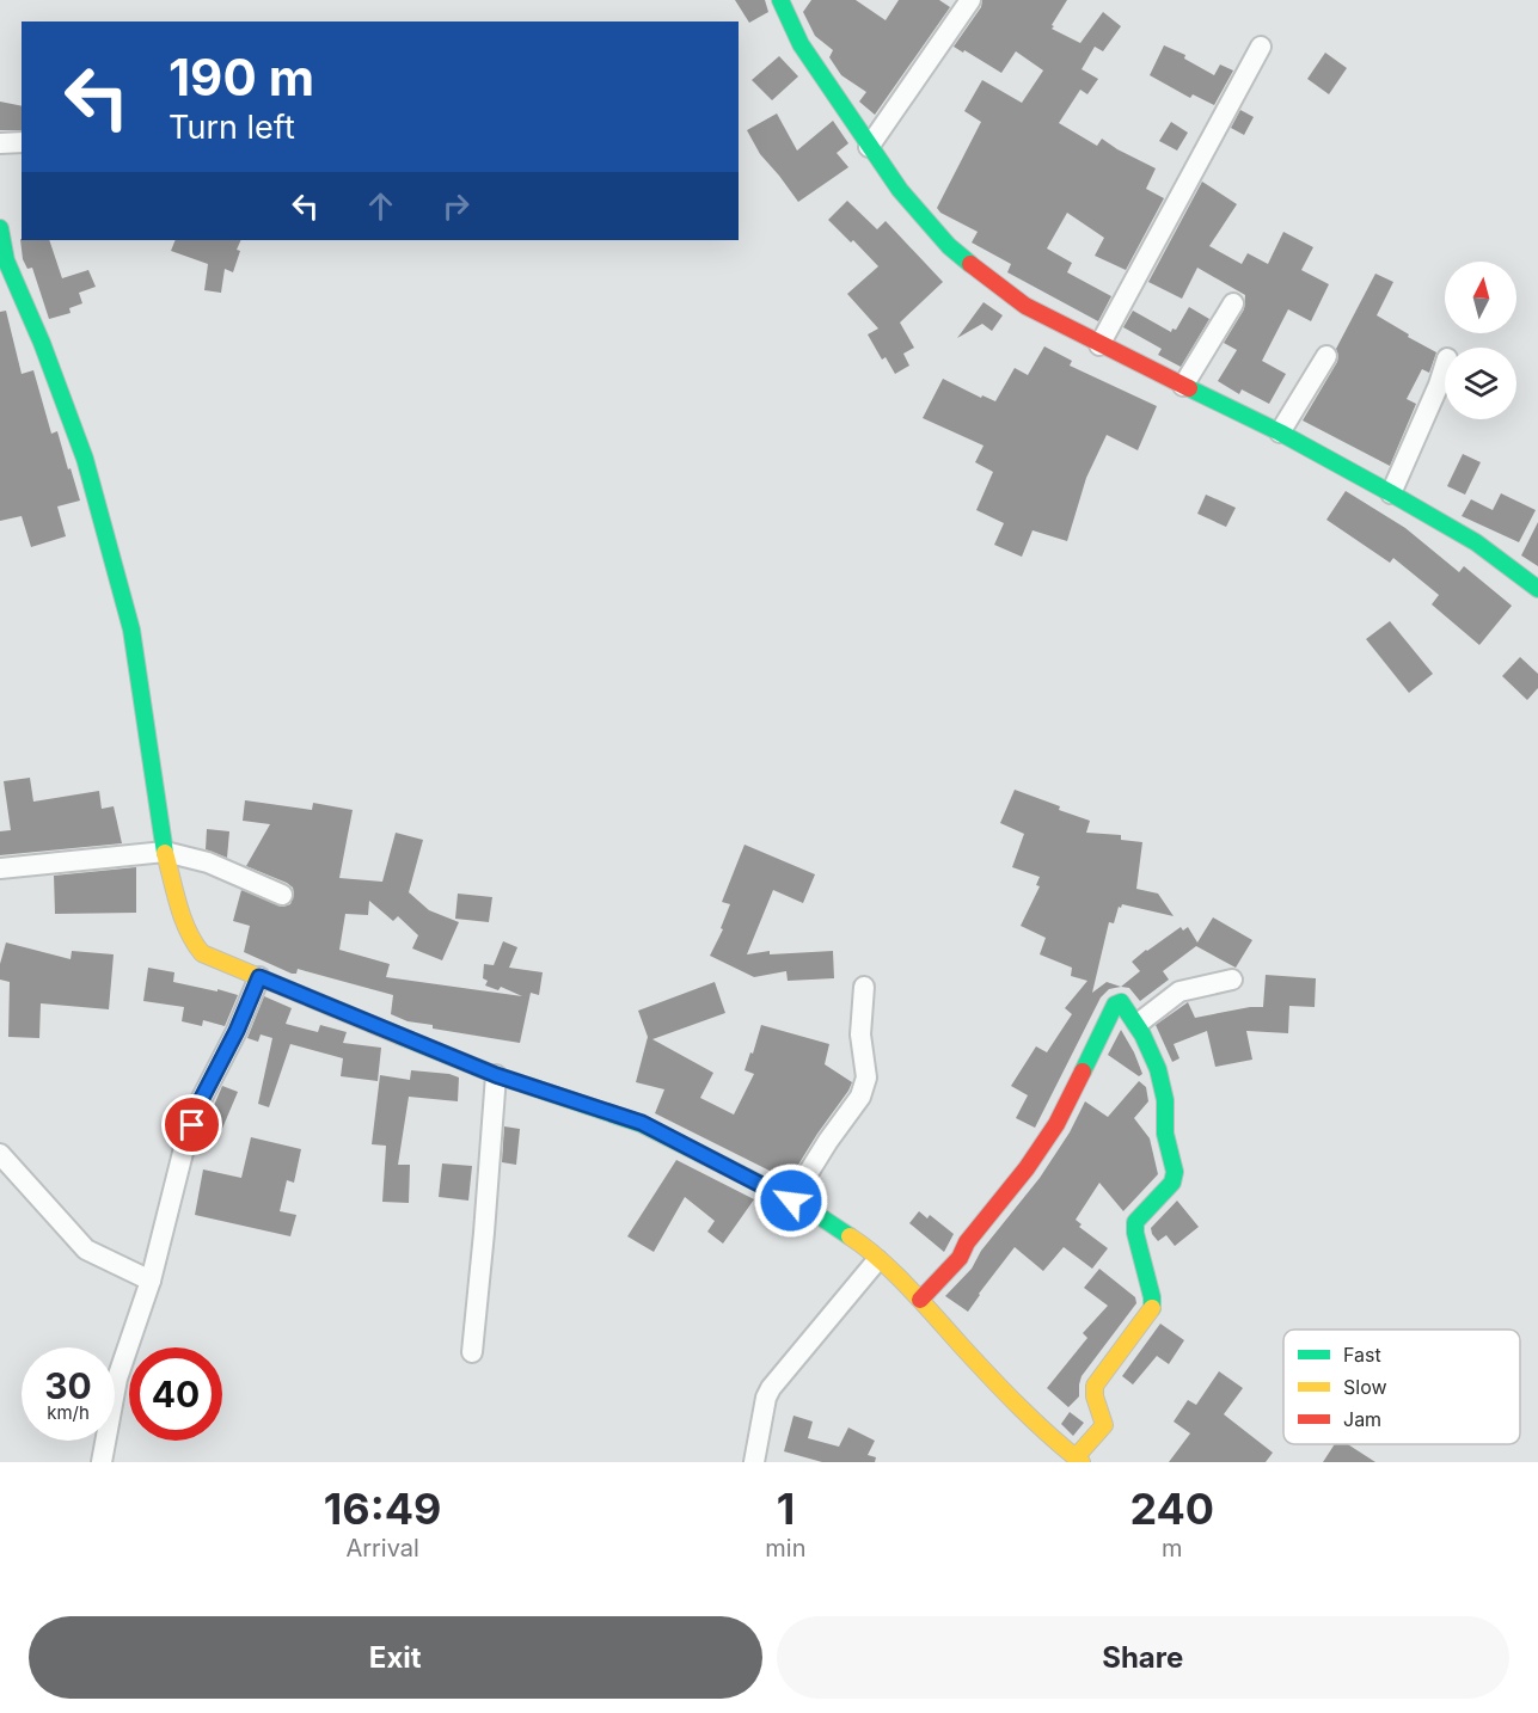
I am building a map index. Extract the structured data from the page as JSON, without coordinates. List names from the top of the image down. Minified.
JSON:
{"legend":["Fast","Slow","Jam"],"north":"top","page":{"turn":["190 m","Turn left"],"speed":"30 km/h","limit":"40","eta":["16:49","Arrival","1","min","240","m"],"buttons":["Exit","Share"]}}
